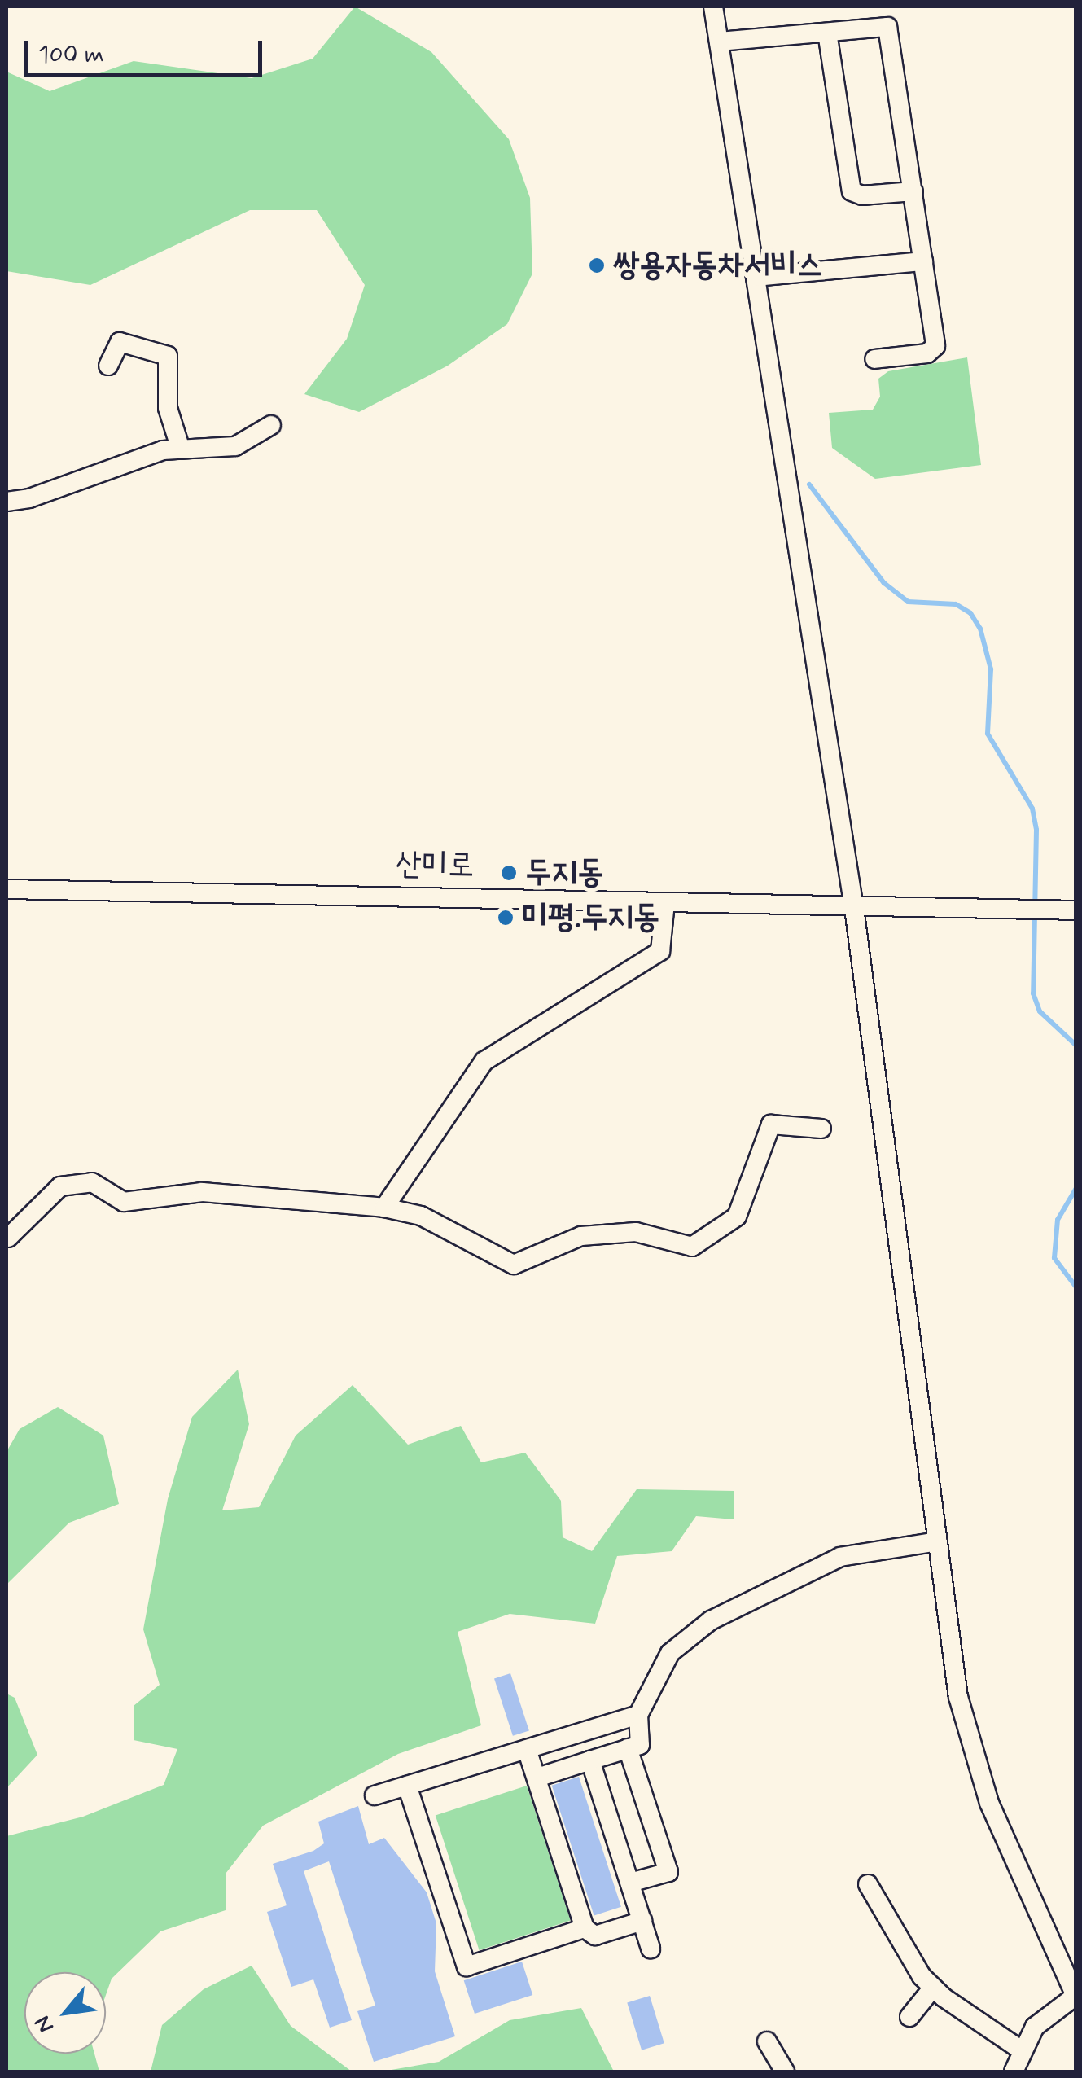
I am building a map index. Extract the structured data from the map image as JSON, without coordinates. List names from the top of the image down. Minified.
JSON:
{"streets":{"street":["산미로"]},"places":["쌍용자동차서비스","두지동","미평.두지동"],"scale_bar":"100 m","north":"bottom left"}
